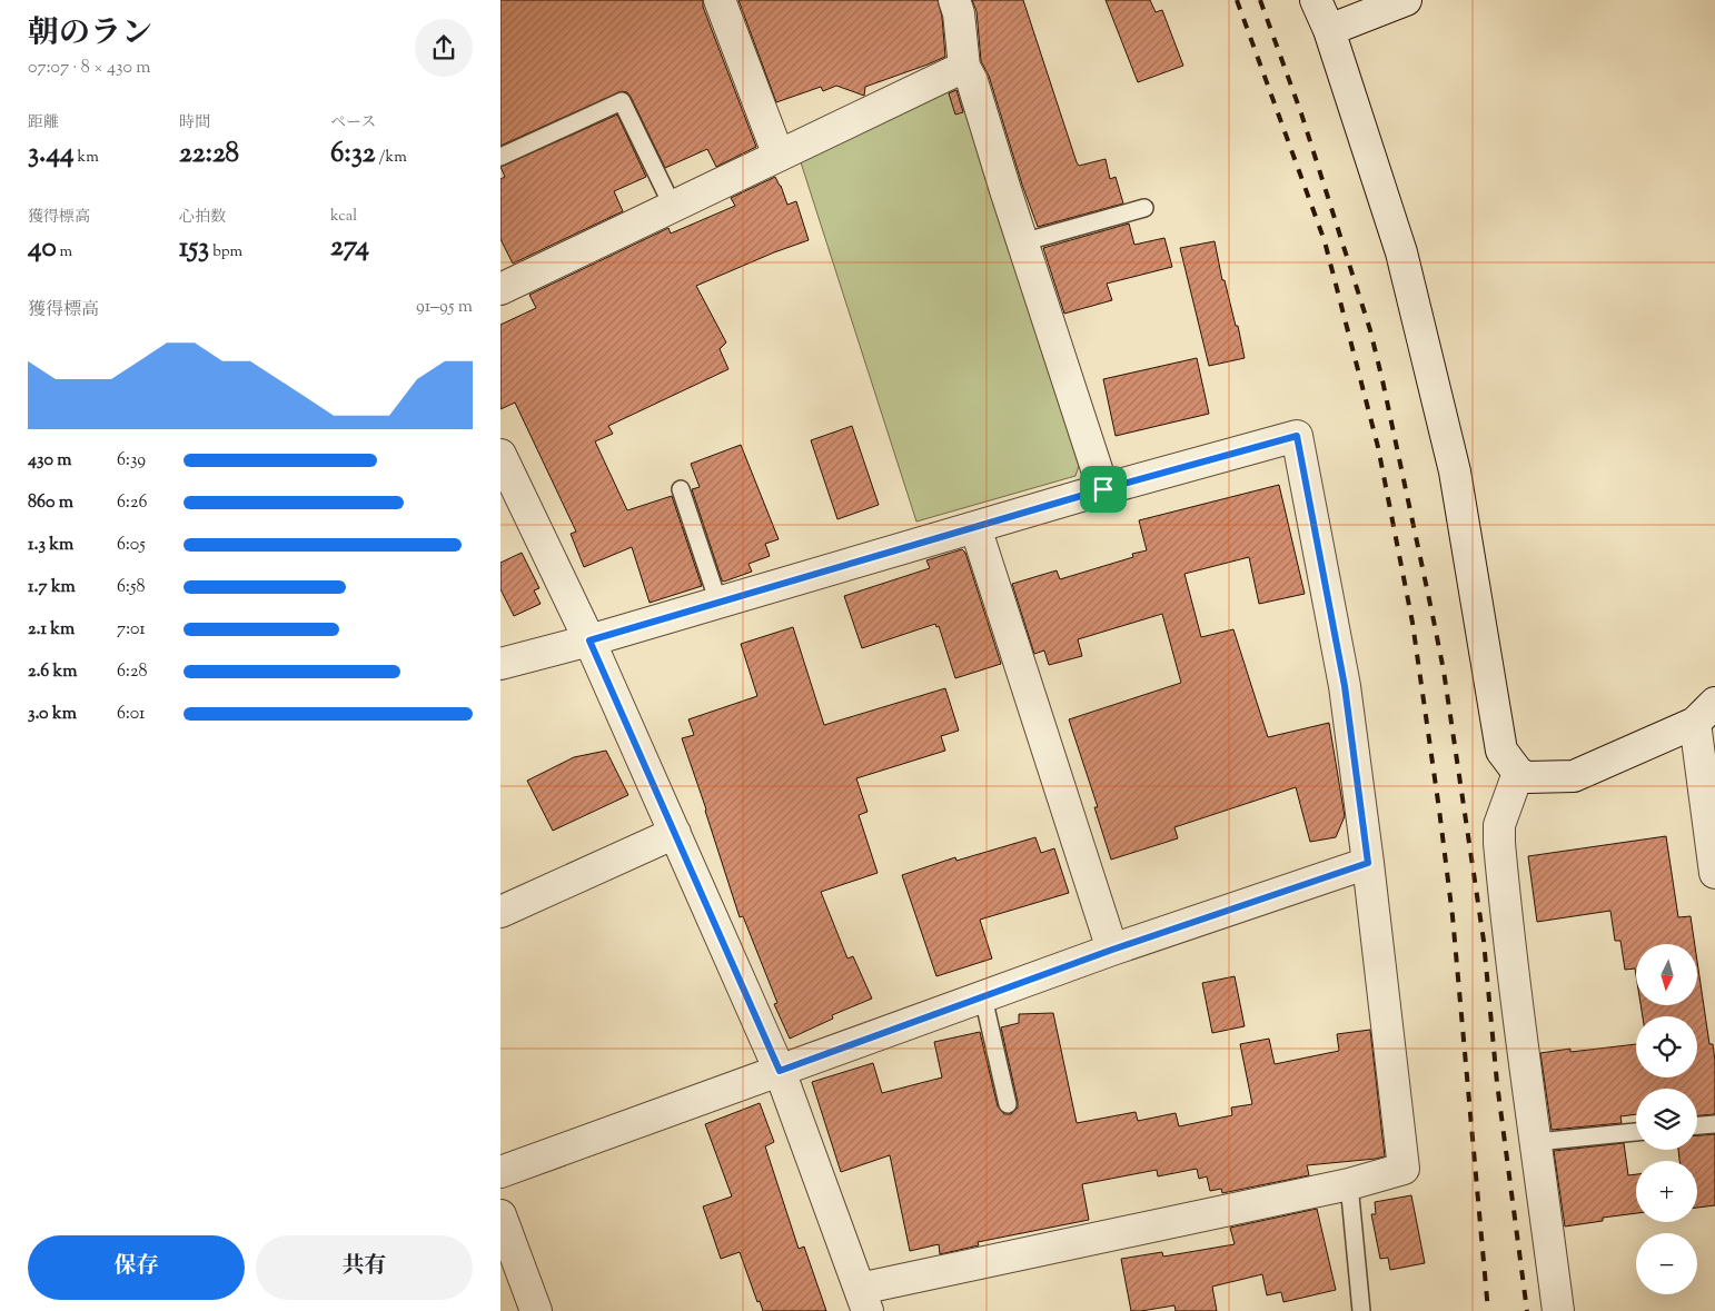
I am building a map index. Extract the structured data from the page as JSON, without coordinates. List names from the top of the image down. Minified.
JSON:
{"north":"bottom","page":{"heading":["朝のラン","07:07 · 8 × 430 m"],"stats":[["距離","3.44 km"],["時間","22:28"],["ペース","6:32 /km"],["獲得標高","40 m"],["心拍数","153 bpm"],["kcal","274"]],"chart":["獲得標高","91–95 m"],"list":[{"name":"430 m","note":"6:39"},{"name":"860 m","note":"6:26"},{"name":"1.3 km","note":"6:05"},{"name":"1.7 km","note":"6:58"},{"name":"2.1 km","note":"7:01"},{"name":"2.6 km","note":"6:28"},{"name":"3.0 km","note":"6:01"}],"map_buttons":["+","−"],"buttons":["保存","共有"]}}
